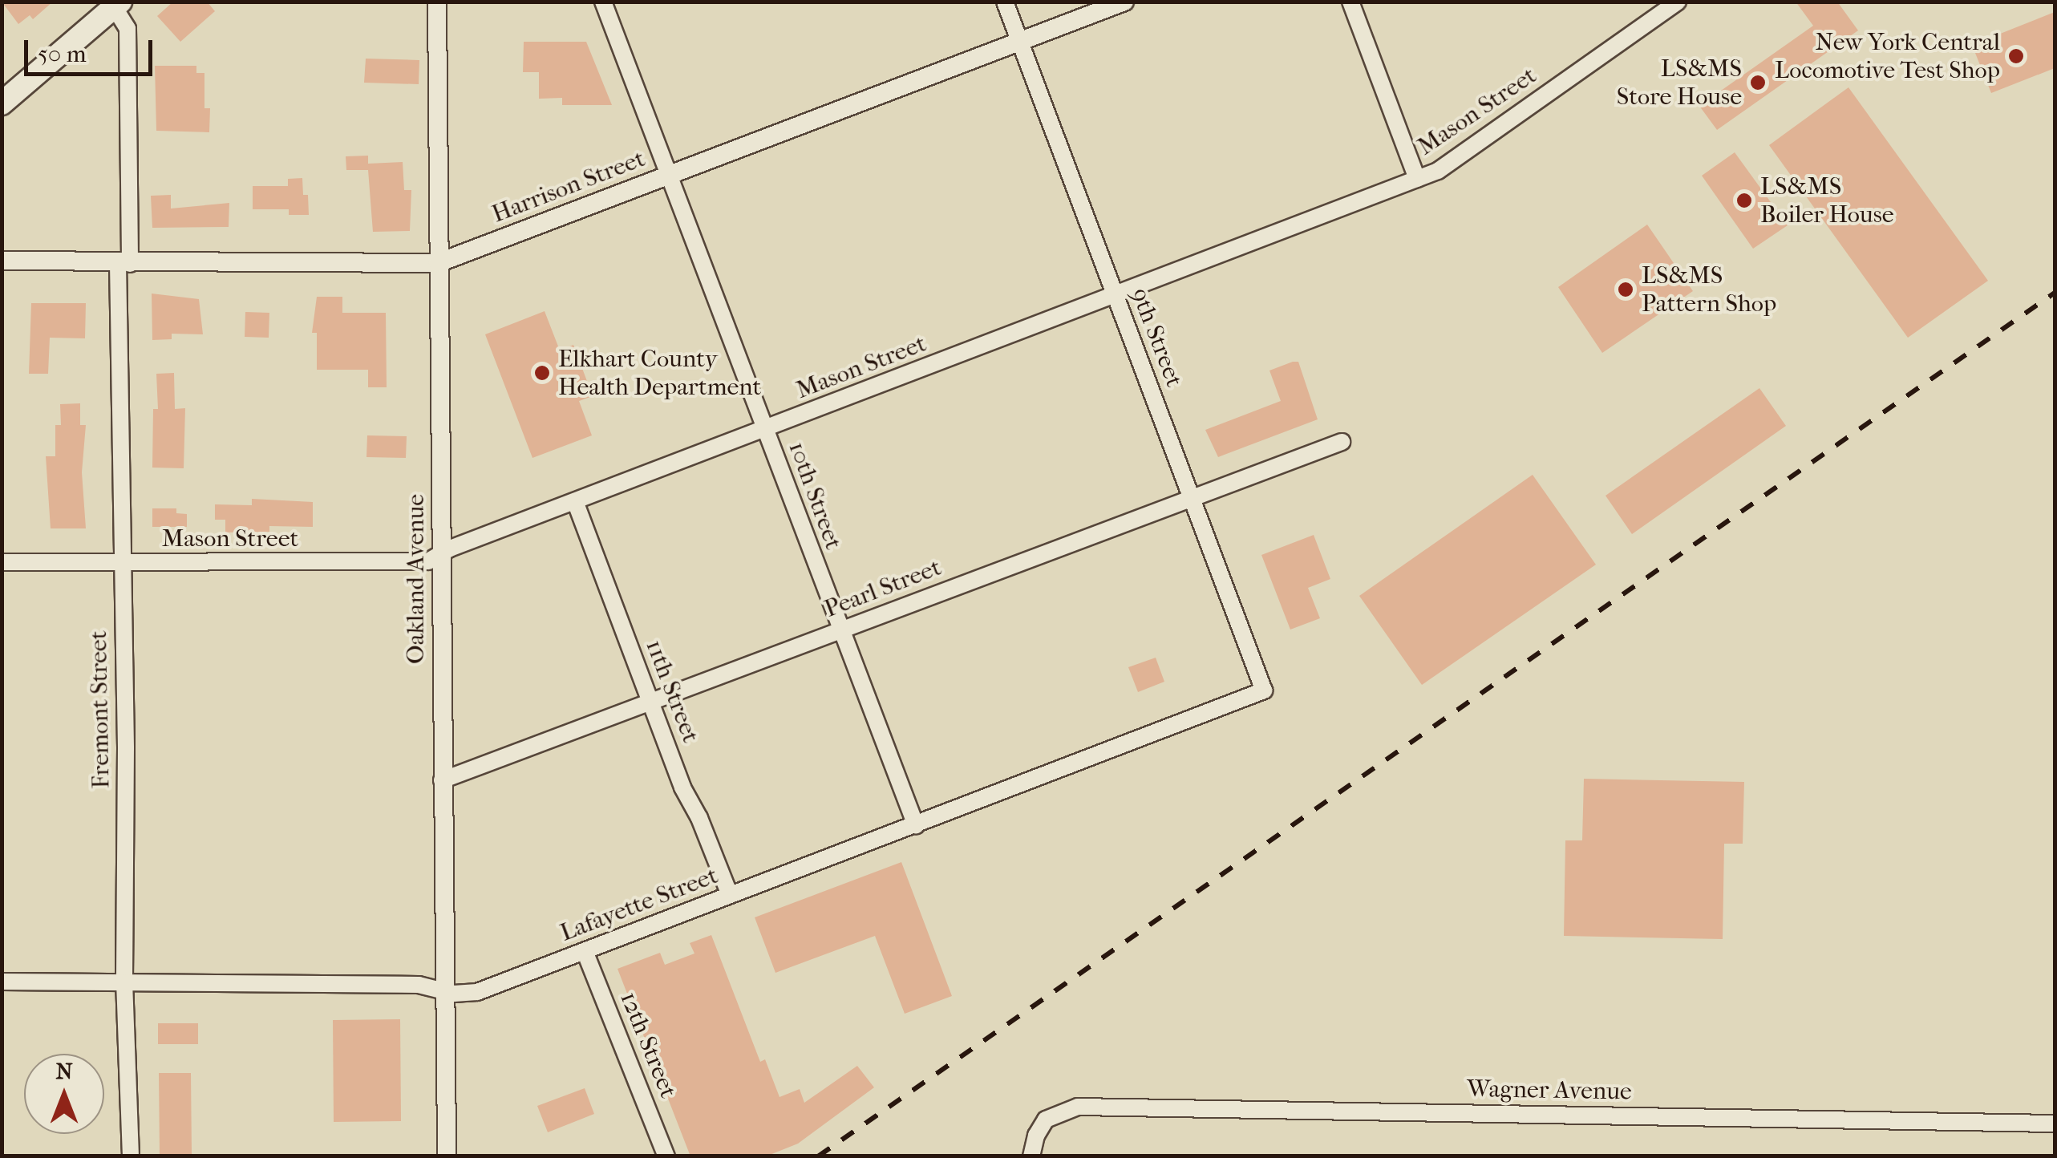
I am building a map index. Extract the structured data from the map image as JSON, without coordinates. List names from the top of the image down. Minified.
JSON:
{"streets":{"street":["Mason Street","Harrison Street","9th Street","10th Street","Oakland Avenue","Pearl Street","11th Street","Fremont Street","Lafayette Street","12th Street","Wagner Avenue"]},"crossings":[["Mason Street","9th Street"],["Mason Street","10th Street"],["Mason Street","Oakland Avenue"],["Mason Street","11th Street"],["Mason Street","Fremont Street"],["Harrison Street","9th Street"],["Harrison Street","10th Street"],["Harrison Street","Oakland Avenue"],["Harrison Street","Fremont Street"],["9th Street","Pearl Street"],["9th Street","Lafayette Street"],["10th Street","Pearl Street"],["10th Street","Lafayette Street"],["Oakland Avenue","Pearl Street"],["Oakland Avenue","Lafayette Street"],["Pearl Street","11th Street"],["11th Street","Lafayette Street"],["Fremont Street","Lafayette Street"],["Lafayette Street","12th Street"]],"places":["New York Central Locomotive Test Shop","LS&MS Store House","LS&MS Boiler House","LS&MS Pattern Shop","Elkhart County Health Department"],"scale_bar":"50 m","north":"top"}
